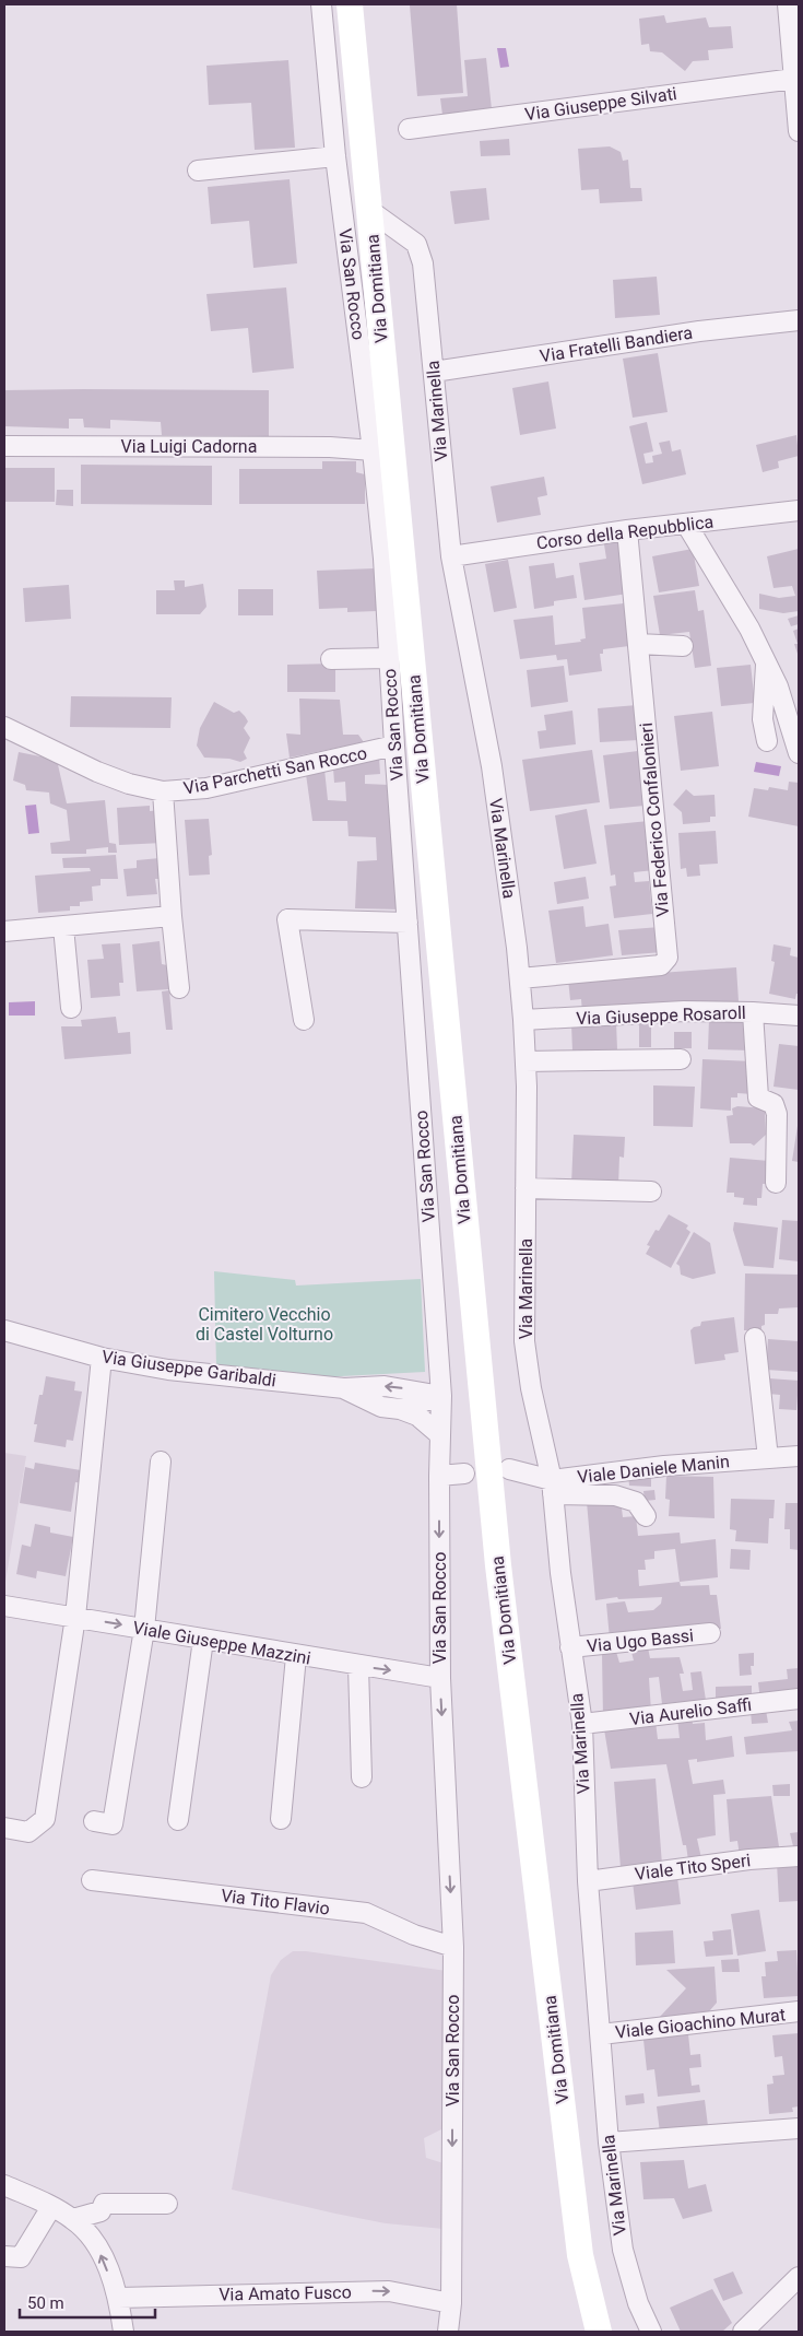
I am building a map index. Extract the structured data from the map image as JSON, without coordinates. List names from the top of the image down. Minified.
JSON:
{"streets":{"street":["Via Giuseppe Silvati","Via San Rocco","Via Domitiana","Via Fratelli Bandiera","Via Marinella","Via Luigi Cadorna","Corso della Repubblica","Via Parchetti San Rocco","Via Federico Confalonieri","Via Giuseppe Rosaroll","Via Giuseppe Garibaldi","Viale Daniele Manin","Via Ugo Bassi","Viale Giuseppe Mazzini","Via Aurelio Saffi","Viale Tito Speri","Via Tito Flavio","Viale Gioachino Murat","Via Amato Fusco"]},"crossings":[["Via San Rocco","Via Luigi Cadorna"],["Via San Rocco","Via Parchetti San Rocco"],["Via San Rocco","Via Giuseppe Garibaldi"],["Via San Rocco","Viale Giuseppe Mazzini"],["Via San Rocco","Via Tito Flavio"],["Via San Rocco","Via Amato Fusco"],["Via Fratelli Bandiera","Via Marinella"],["Via Marinella","Corso della Repubblica"],["Via Marinella","Via Federico Confalonieri"],["Via Marinella","Via Giuseppe Rosaroll"],["Via Marinella","Viale Daniele Manin"],["Via Marinella","Via Ugo Bassi"],["Via Marinella","Via Aurelio Saffi"],["Via Marinella","Viale Tito Speri"],["Via Marinella","Viale Gioachino Murat"],["Corso della Repubblica","Via Federico Confalonieri"]],"one_way":["Via Amato Fusco"],"parks":["Cimitero Vecchio di Castel Volturno"],"scale_bar":"50 m"}
